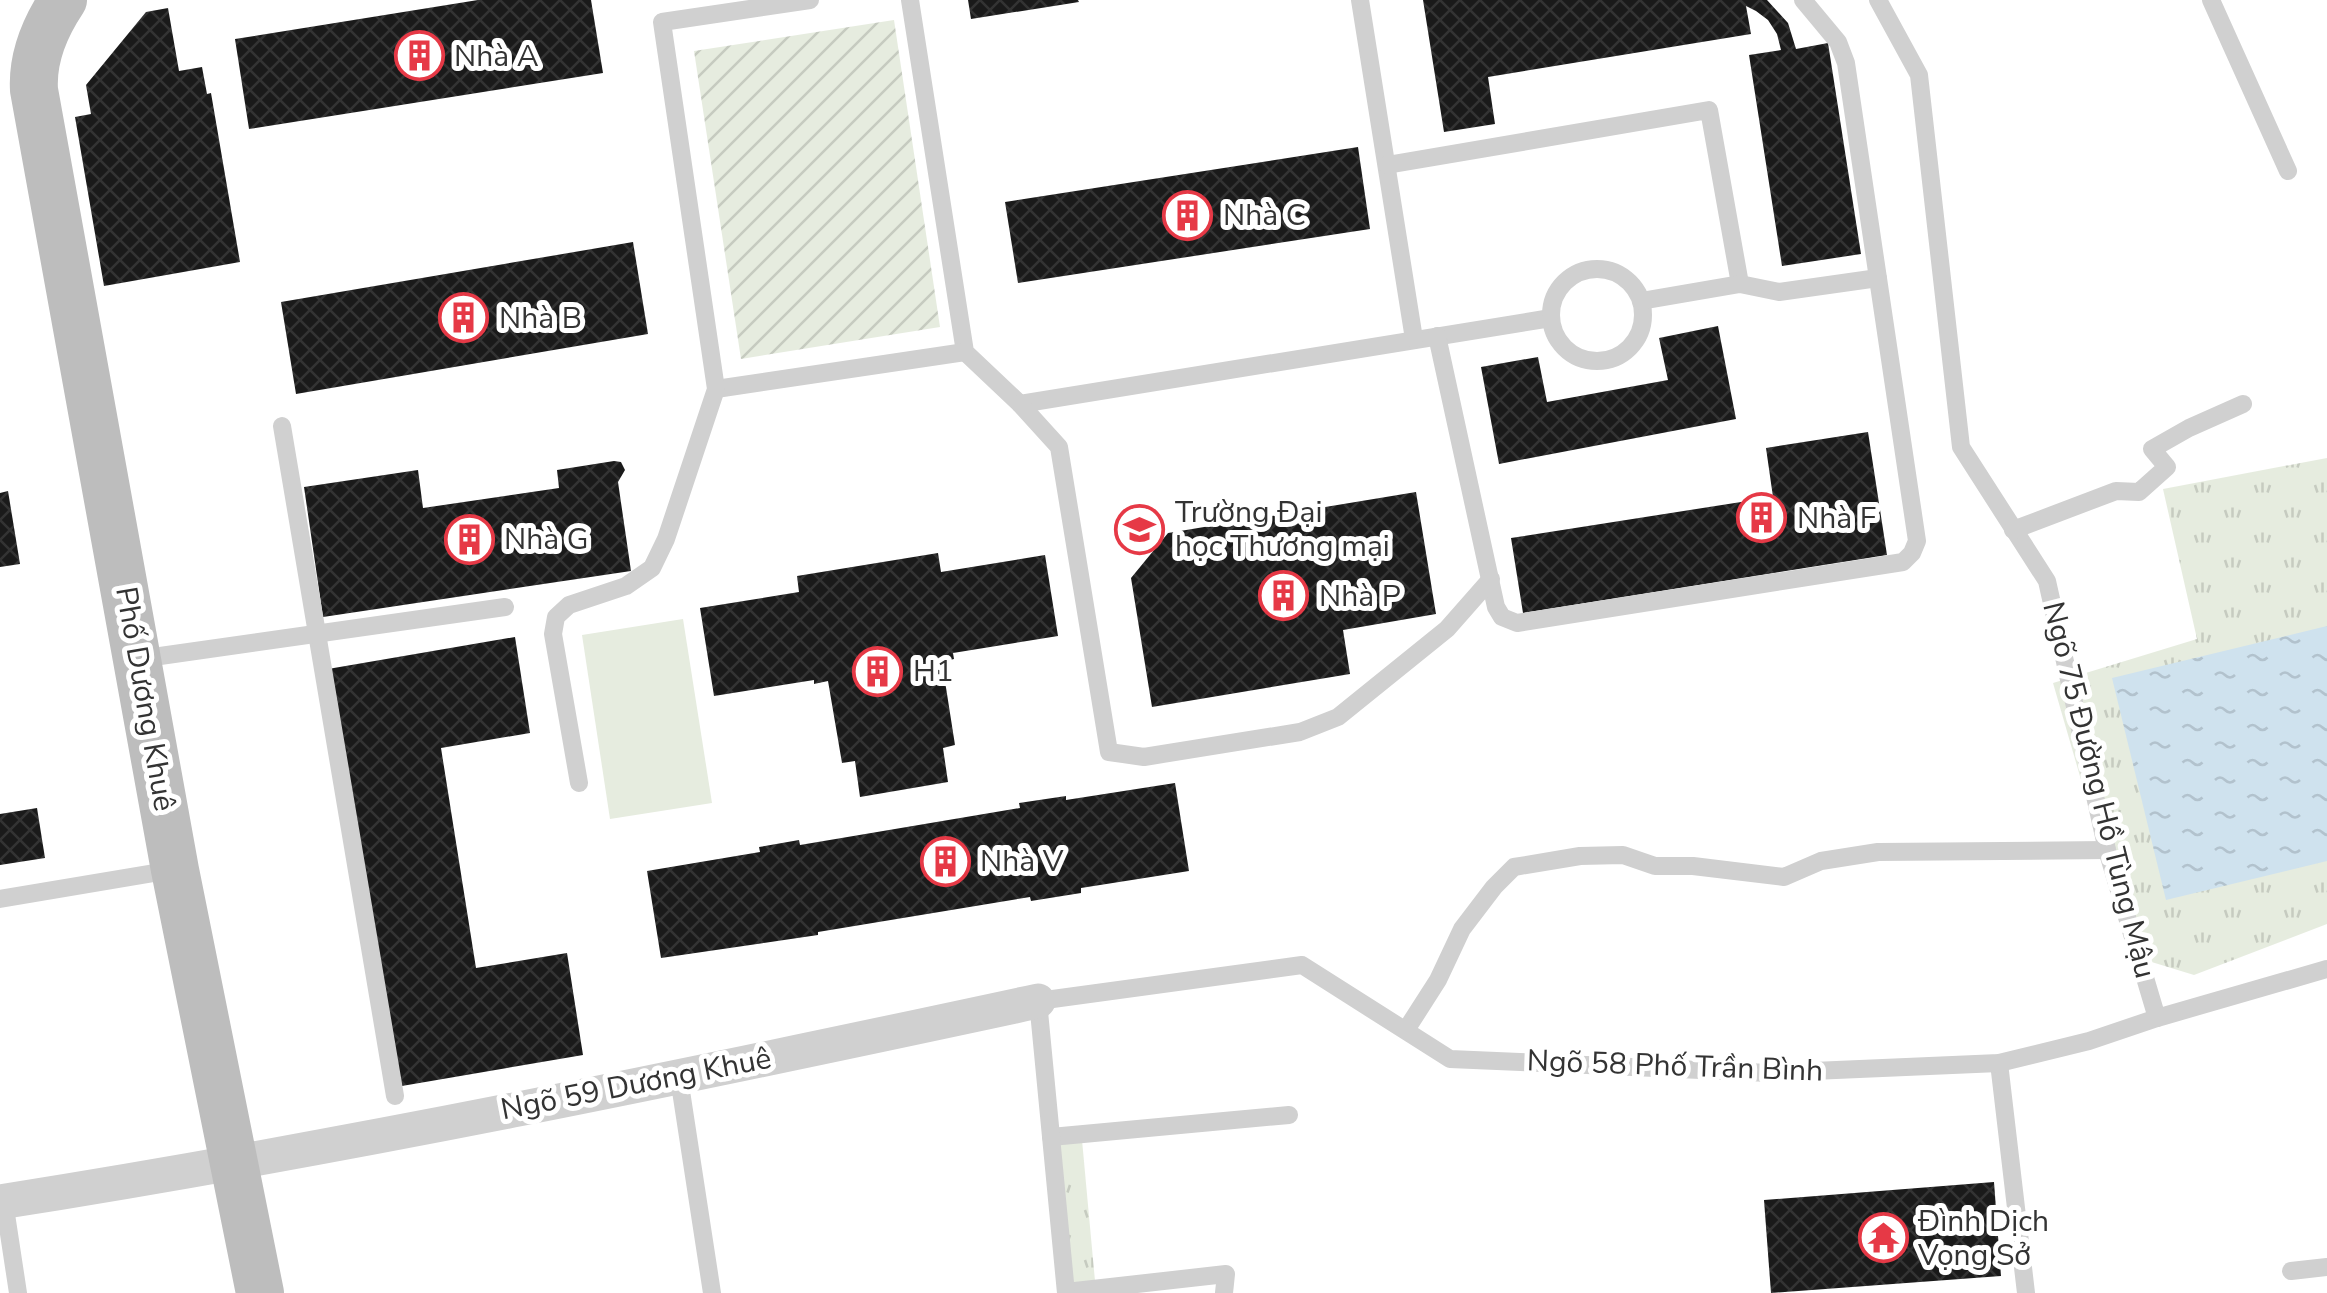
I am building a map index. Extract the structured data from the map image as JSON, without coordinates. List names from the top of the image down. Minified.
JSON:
{"streets":{"street":["Phố Dương Khuê","Ngõ 59 Dương Khuê"],"lane":["Ngõ 75 Đường Hồ Tùng Mậu","Ngõ 58 Phố Trần Bình"]},"crossings":[["Phố Dương Khuê","Ngõ 59 Dương Khuê"],["Ngõ 75 Đường Hồ Tùng Mậu","Ngõ 58 Phố Trần Bình"],["Ngõ 58 Phố Trần Bình","Ngõ 59 Dương Khuê"]],"places":{"building":["Nhà A","Nhà C","Nhà B","Nhà F","Nhà G","Nhà P","H1","Nhà V"],"school or university":["Trường Đại học Thương mại"],"temple":["Đình Dịch Vọng Sở"]}}
